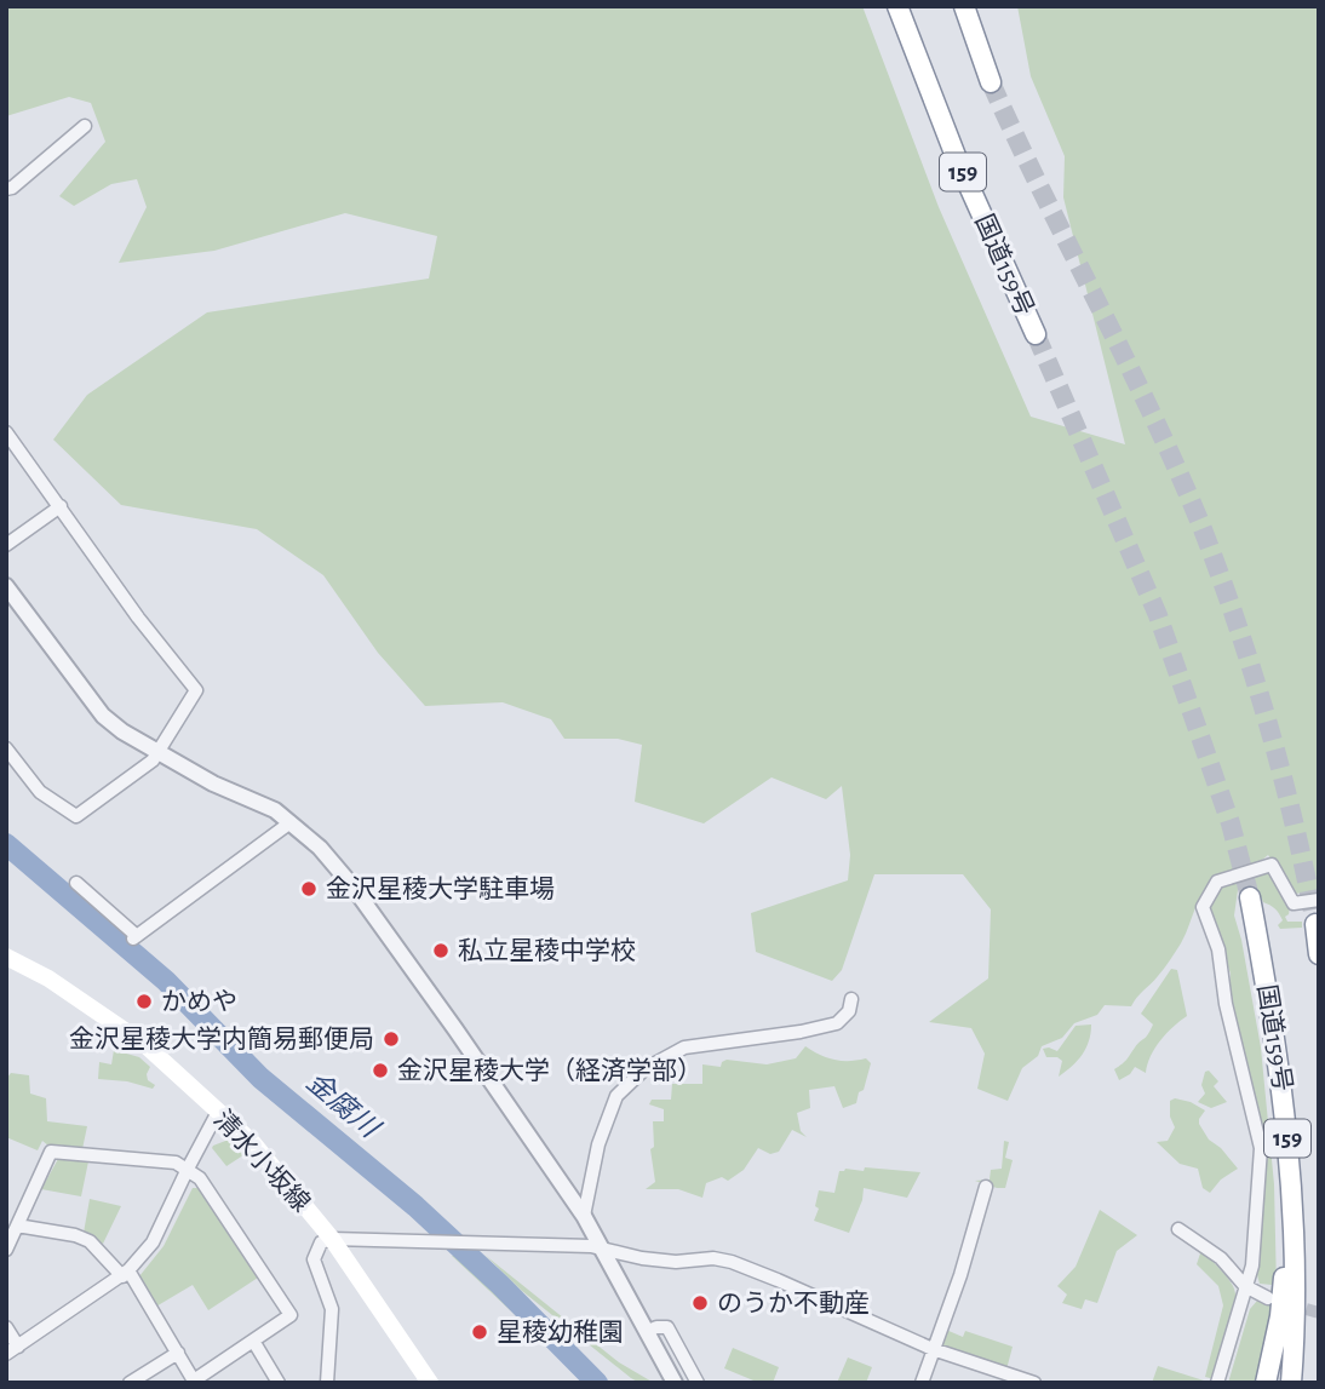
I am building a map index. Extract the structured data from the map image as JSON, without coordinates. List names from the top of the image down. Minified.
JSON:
{"streets":{"highway":["159","国道159号"],"main road":["清水小坂線"]},"crossings":[["159","国道159号"]],"water":["金腐川"],"places":["金沢星稜大学駐車場","私立星稜中学校","かめや","金沢星稜大学内簡易郵便局","金沢星稜大学（経済学部）","のうか不動産","星稜幼稚園"]}
